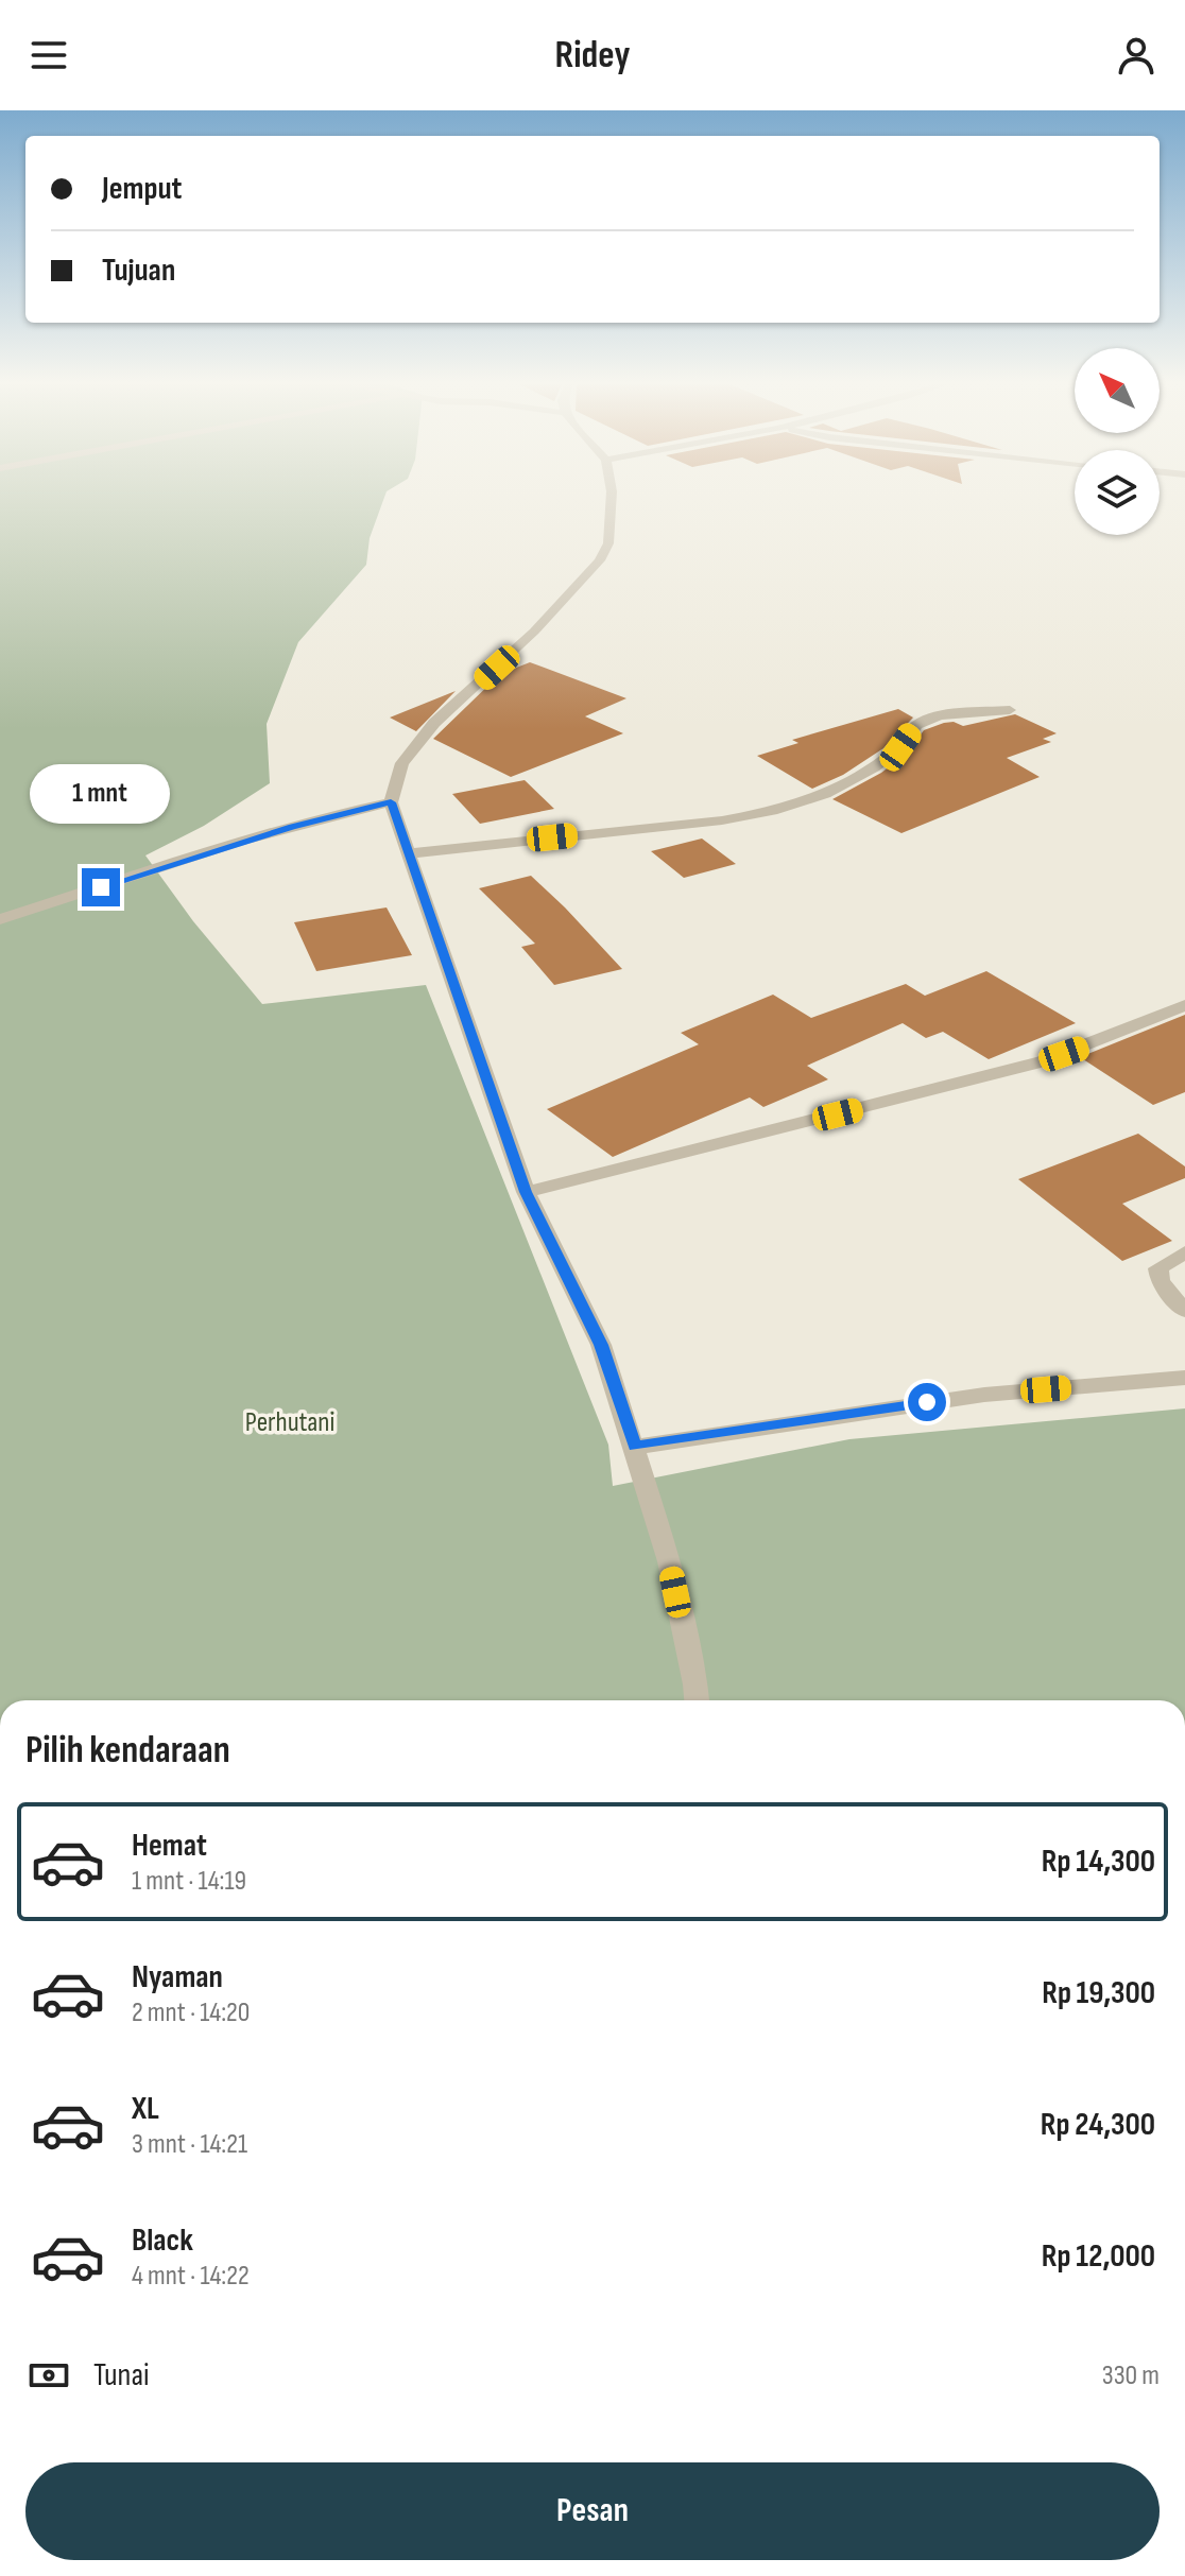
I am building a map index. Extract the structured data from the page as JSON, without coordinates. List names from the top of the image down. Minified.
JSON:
{"parks":["Perhutani"],"north":"top left","page":{"header":"Ridey","banner":["Jemput","Tujuan"],"bubble":"1 mnt","heading":"Pilih kendaraan","list":[{"name":"Hemat","note":"1 mnt · 14:19","value":"Rp 14,300"},{"name":"Nyaman","note":"2 mnt · 14:20","value":"Rp 19,300"},{"name":"XL","note":"3 mnt · 14:21","value":"Rp 24,300"},{"name":"Black","note":"4 mnt · 14:22","value":"Rp 12,000"}],"pay":["Tunai","330 m"],"buttons":"Pesan"}}
